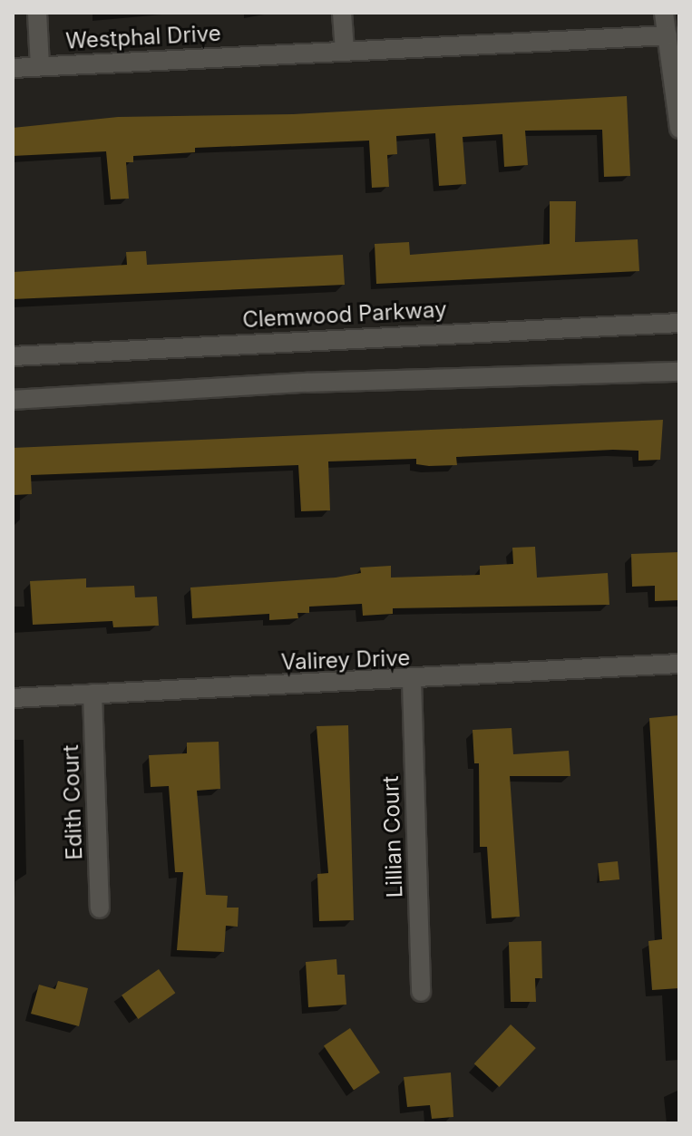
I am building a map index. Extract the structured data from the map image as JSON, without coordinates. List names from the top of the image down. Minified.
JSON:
{"streets":{"street":["Westphal Drive","Clemwood Parkway","Valirey Drive","Edith Court","Lillian Court"]},"crossings":[["Valirey Drive","Edith Court"],["Valirey Drive","Lillian Court"]]}
